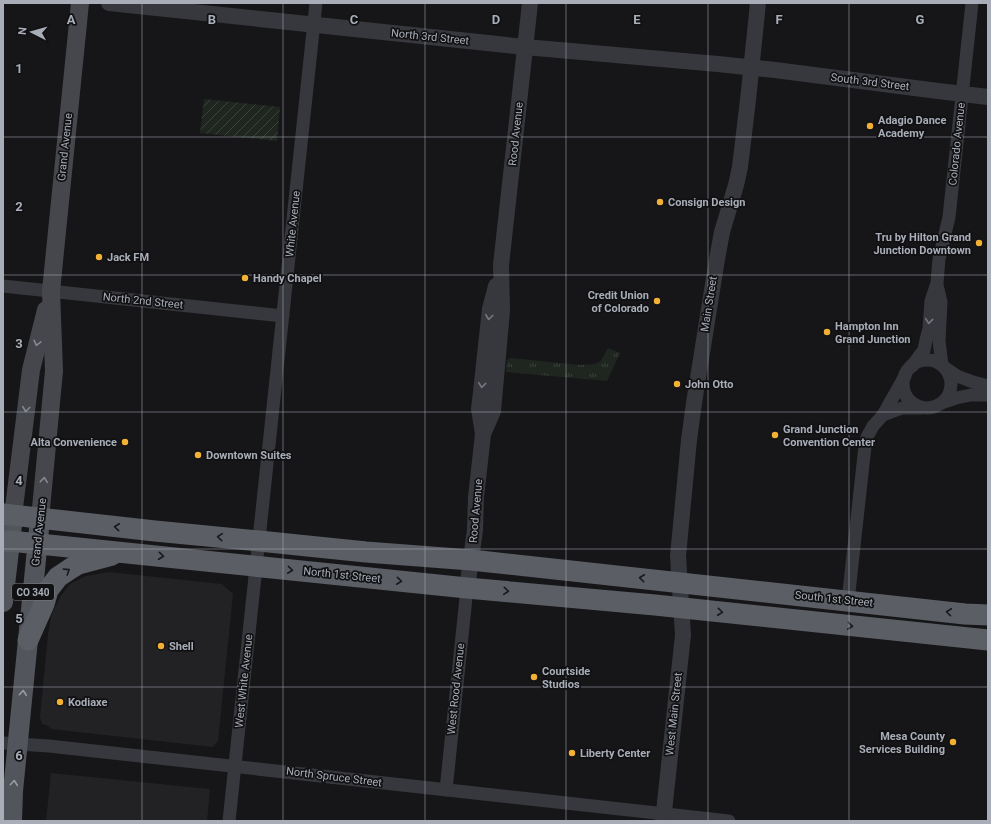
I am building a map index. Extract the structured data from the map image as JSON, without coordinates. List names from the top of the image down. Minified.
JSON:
{"streets":{"highway":["North 1st Street","South 1st Street"],"main road":["Grand Avenue","CO 340"],"street":["North 3rd Street","South 3rd Street","Rood Avenue","Colorado Avenue","White Avenue","North 2nd Street","Main Street","West White Avenue","West Rood Avenue","West Main Street","North Spruce Street"]},"crossings":[["North 3rd Street","South 3rd Street"],["North 3rd Street","Rood Avenue"],["North 3rd Street","White Avenue"],["North 3rd Street","Main Street"],["South 3rd Street","Colorado Avenue"],["South 3rd Street","Main Street"],["Rood Avenue","North 1st Street"],["Rood Avenue","West Rood Avenue"],["Grand Avenue","North 2nd Street"],["Grand Avenue","North 1st Street"],["Grand Avenue","CO 340"],["Grand Avenue","North Spruce Street"],["White Avenue","North 2nd Street"],["White Avenue","West White Avenue"],["Main Street","North 1st Street"],["Main Street","South 1st Street"],["Main Street","West Main Street"],["North 1st Street","CO 340"],["North 1st Street","West White Avenue"],["North 1st Street","West Rood Avenue"],["North 1st Street","West Main Street"],["West White Avenue","North Spruce Street"],["West Rood Avenue","North Spruce Street"],["West Main Street","North Spruce Street"]],"places":["Adagio Dance Academy","Consign Design","Tru by Hilton Grand Junction Downtown","Jack FM","Handy Chapel","Credit Union of Colorado","Hampton Inn Grand Junction","John Otto","Grand Junction Convention Center","Alta Convenience","Downtown Suites","Shell","Courtside Studios","Kodiaxe","Mesa County Services Building","Liberty Center"],"north":"left","grid":{"columns":["A","B","C","D","E","F","G"],"rows":["1","2","3","4","5","6"]}}
